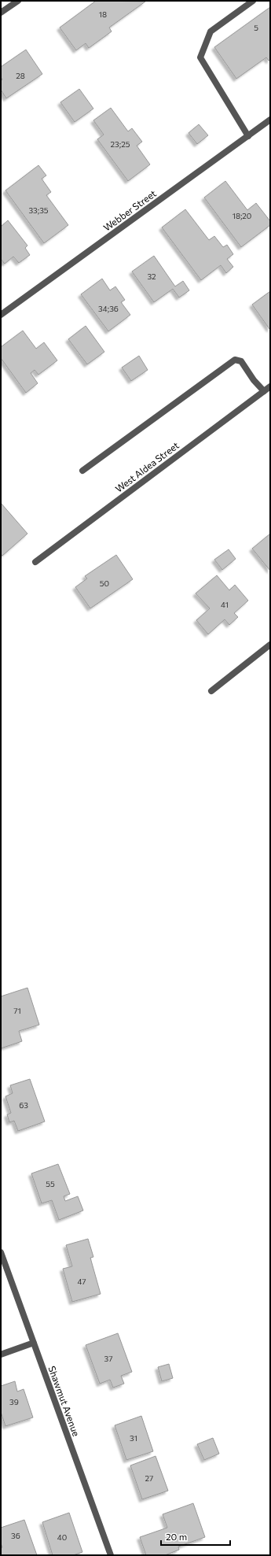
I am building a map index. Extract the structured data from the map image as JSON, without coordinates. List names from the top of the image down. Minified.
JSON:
{"streets":{"street":["Webber Street","West Aldea Street","Shawmut Avenue"]},"house_numbers":["18","5","28","23;25","33;35","18;20","32","34;36","50","41","71","63","55","47","37","39","31","27","36","40"],"scale_bar":"20 m"}
